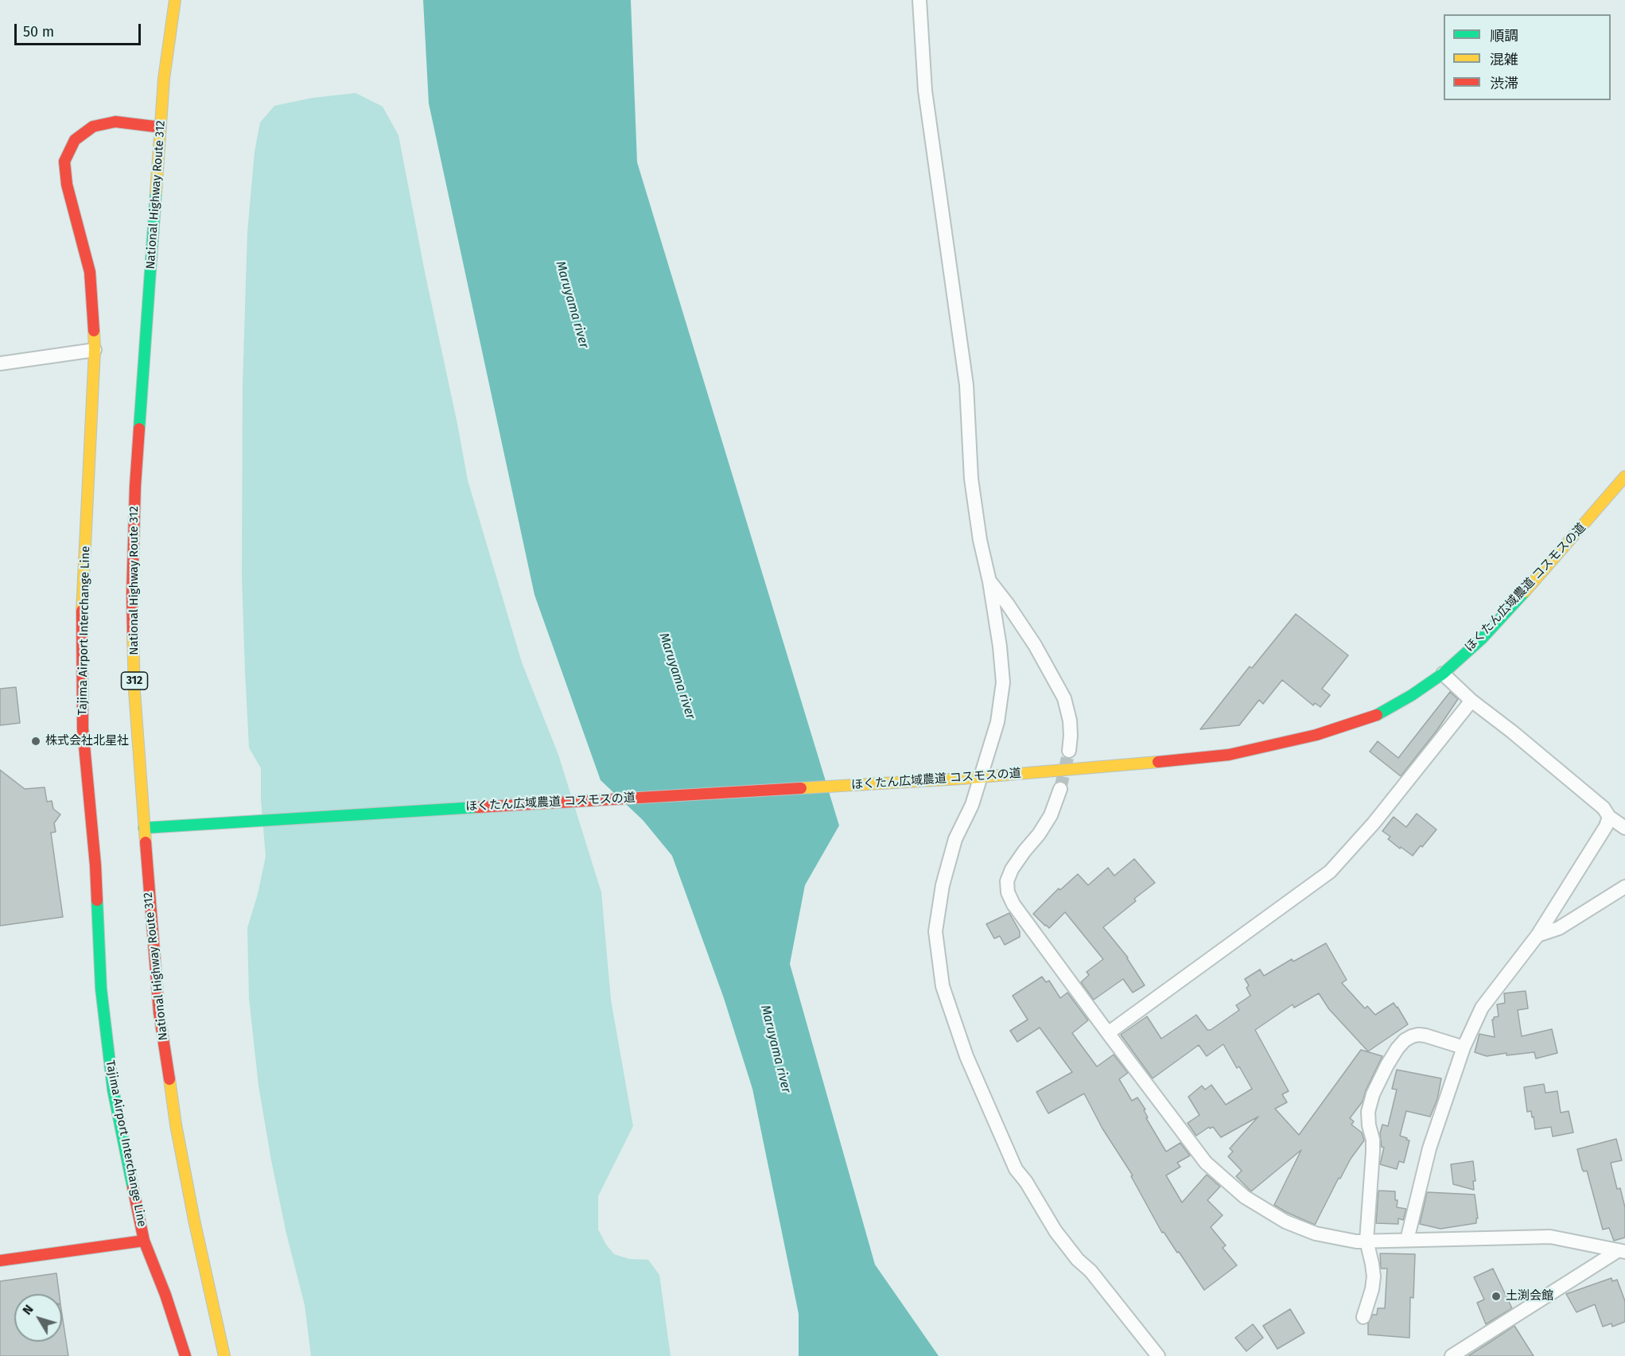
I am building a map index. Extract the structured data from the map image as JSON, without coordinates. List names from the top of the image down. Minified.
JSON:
{"streets":{"main road":["National Highway Route 312","ほくたん広域農道 コスモスの道","Tajima Airport Interchange Line","312"]},"crossings":[["National Highway Route 312","ほくたん広域農道 コスモスの道"],["National Highway Route 312","Tajima Airport Interchange Line"]],"water":["Maruyama river"],"places":["株式会社北星社","土渕会館"],"legend":["順調","混雑","渋滞"],"scale_bar":"50 m","north":"top left"}
